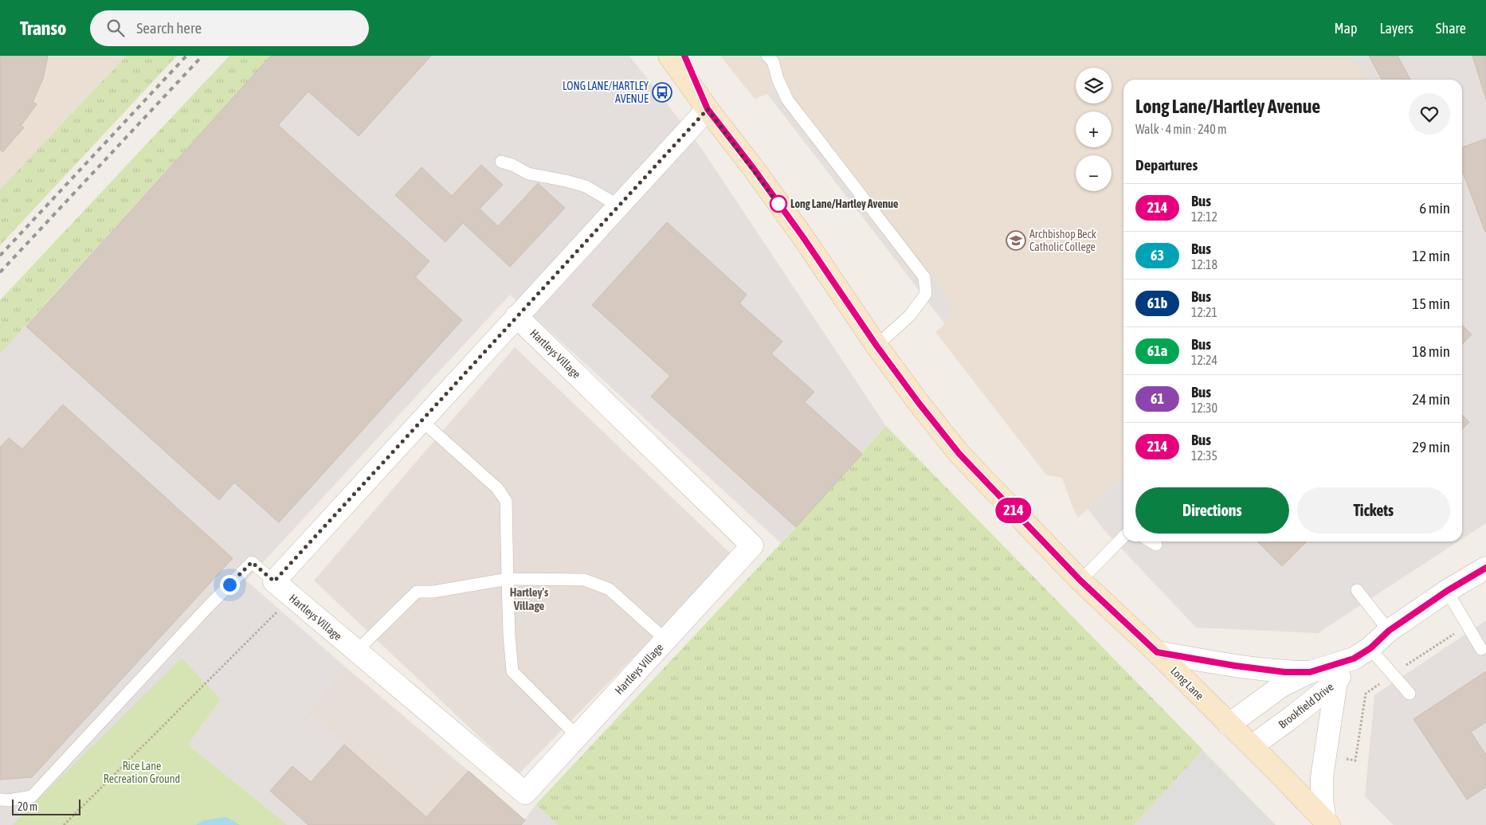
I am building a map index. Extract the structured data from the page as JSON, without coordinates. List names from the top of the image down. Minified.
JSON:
{"streets":{"main road":["Long Lane"],"street":["Hartleys Village","Brookfield Drive"]},"crossings":[["Long Lane","Brookfield Drive"]],"districts":["Hartley's Village"],"parks":["Rice Lane Recreation Ground"],"places":{"bus stop":["LONG LANE/HARTLEY AVENUE"],"other":["Long Lane/Hartley Avenue"],"school or university":["Archbishop Beck Catholic College"]},"lines":["bus line 214"],"scale_bar":"20 m","page":{"header":"Transo","search":"Search here","nav":["Map","Layers","Share"],"on_map":"214","map_buttons":["+","−"],"heading":[["Long Lane/Hartley Avenue","Walk · 4 min · 240 m"],"Departures"],"list":[{"mark":"214","name":"Bus","note":"12:12","value":"6 min"},{"mark":"63","name":"Bus","note":"12:18","value":"12 min"},{"mark":"61b","name":"Bus","note":"12:21","value":"15 min"},{"mark":"61a","name":"Bus","note":"12:24","value":"18 min"},{"mark":"61","name":"Bus","note":"12:30","value":"24 min"},{"mark":"214","name":"Bus","note":"12:35","value":"29 min"}],"buttons":["Directions","Tickets"],"scale":"20 m"}}
